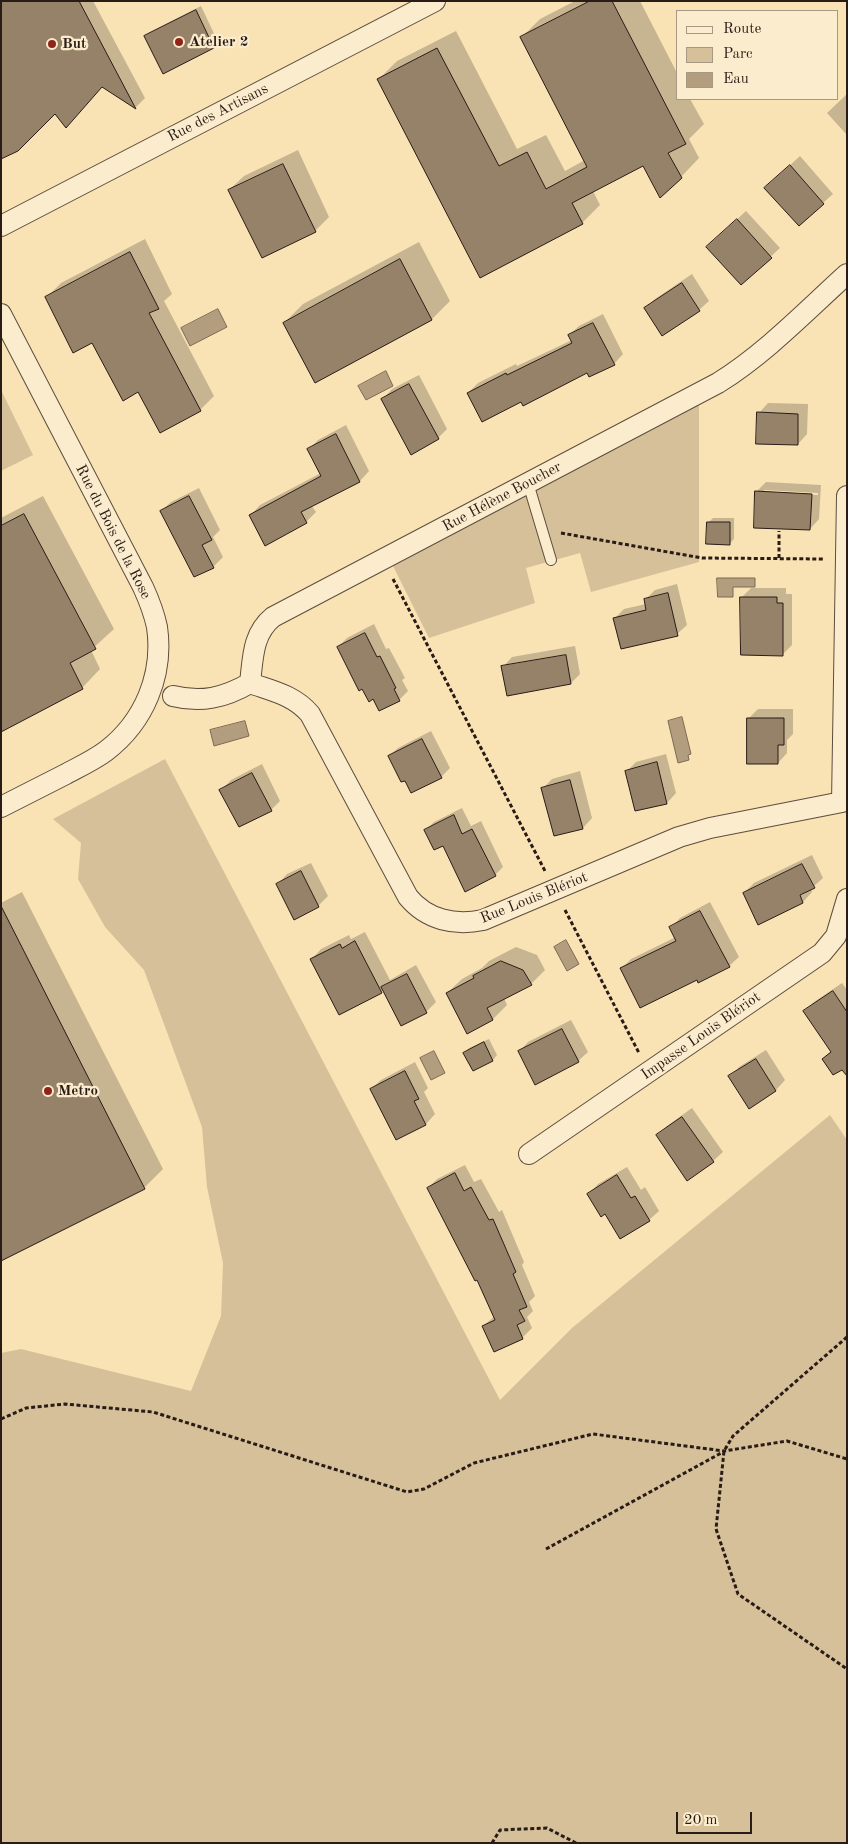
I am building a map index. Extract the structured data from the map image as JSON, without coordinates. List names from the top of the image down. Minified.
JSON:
{"streets":{"street":["Rue des Artisans","Rue Hélène Boucher","Rue du Bois de la Rose","Rue Louis Blériot","Impasse Louis Blériot"]},"crossings":[["Rue Hélène Boucher","Rue Louis Blériot"]],"places":["Atelier 2","But","Metro"],"legend":["Route","Parc","Eau"],"scale_bar":"20 m"}
